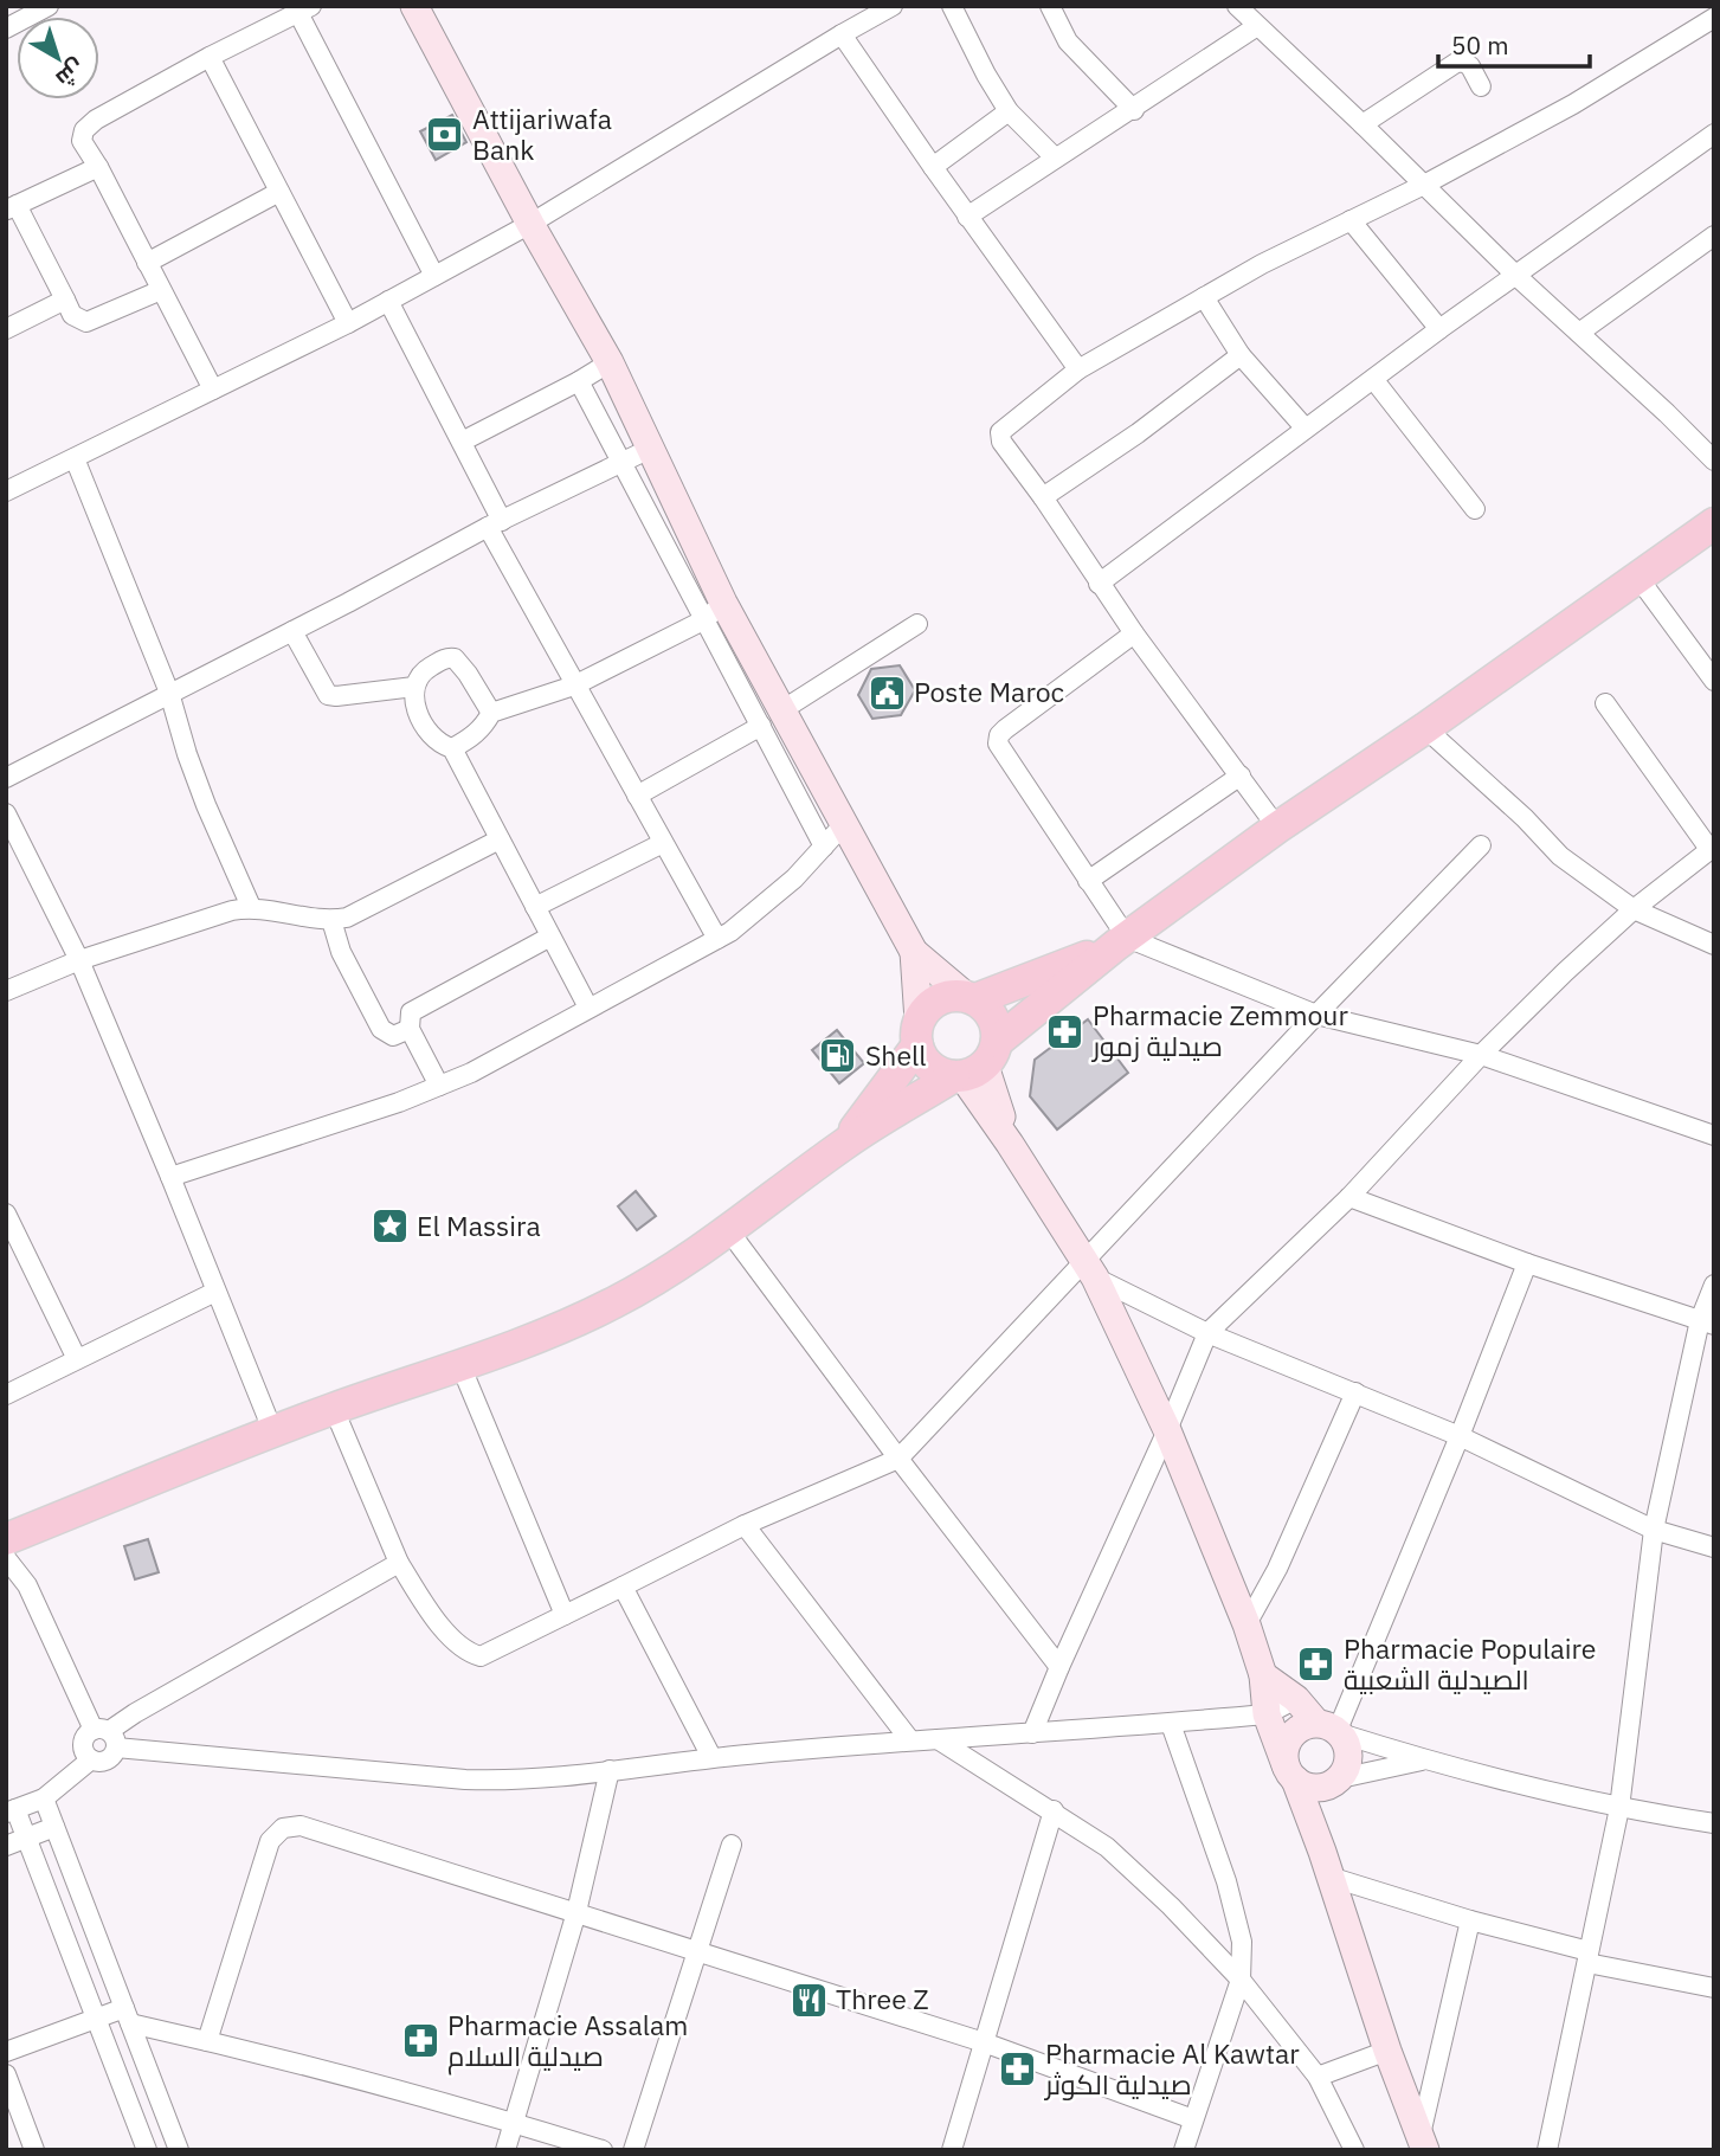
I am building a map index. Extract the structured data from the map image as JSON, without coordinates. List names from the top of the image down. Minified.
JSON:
{"places":{"bank":["Attijariwafa Bank"],"public building":["Poste Maroc"],"pharmacy":["Pharmacie Zemmour صيدلية زمور","Pharmacie Populaire الصيدلية الشعبية","Pharmacie Assalam صيدلية السلام","Pharmacie Al Kawtar صيدلية الكوثر"],"fuel station":["Shell"],"place":["El Massira"],"restaurant":["Three Z"]},"scale_bar":"50 m","north":"bottom right"}
